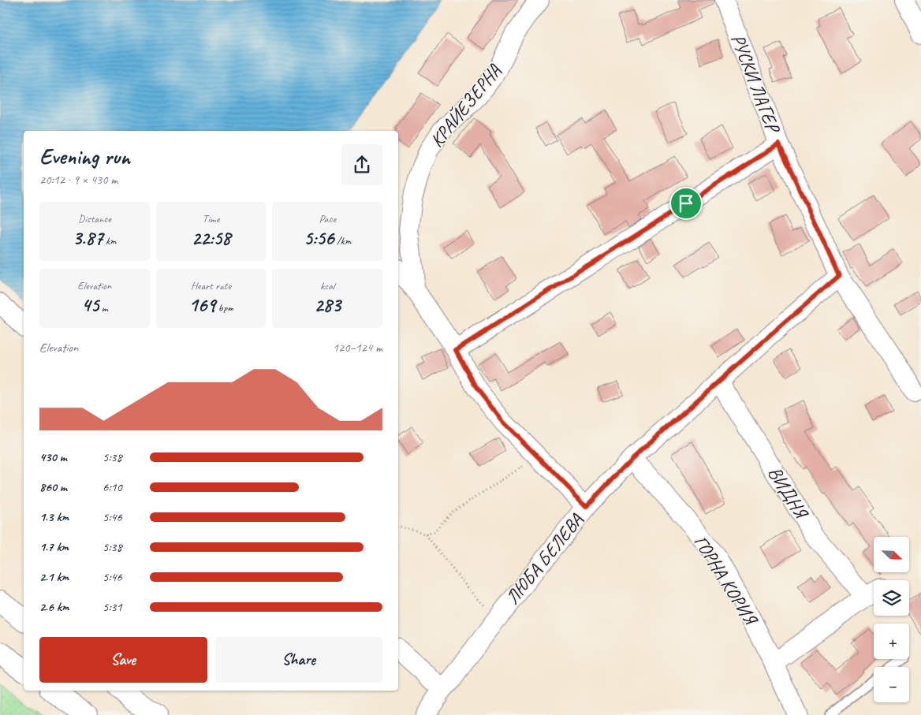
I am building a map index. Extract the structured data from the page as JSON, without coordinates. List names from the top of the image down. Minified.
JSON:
{"streets":{"street":["РУСКИ ЛАГЕР","КРАЙЕЗЕРНА","ВИДНЯ","ЛЮБА БЕЛЕВА","ГОРНА КОРИЯ"]},"crossings":[["РУСКИ ЛАГЕР","ЛЮБА БЕЛЕВА"],["ВИДНЯ","ЛЮБА БЕЛЕВА"],["ЛЮБА БЕЛЕВА","ГОРНА КОРИЯ"]],"north":"bottom right","page":{"heading":["Evening run","20:12 · 9 × 430 m"],"stats":[["Distance","3.87 km"],["Time","22:58"],["Pace","5:56 /km"],["Elevation","45 m"],["Heart rate","169 bpm"],["kcal","283"]],"chart":["Elevation","120–124 m"],"list":[{"name":"430 m","note":"5:38"},{"name":"860 m","note":"6:10"},{"name":"1.3 km","note":"5:46"},{"name":"1.7 km","note":"5:38"},{"name":"2.1 km","note":"5:46"},{"name":"2.6 km","note":"5:31"}],"map_buttons":["+","−"],"buttons":["Save","Share"]}}
